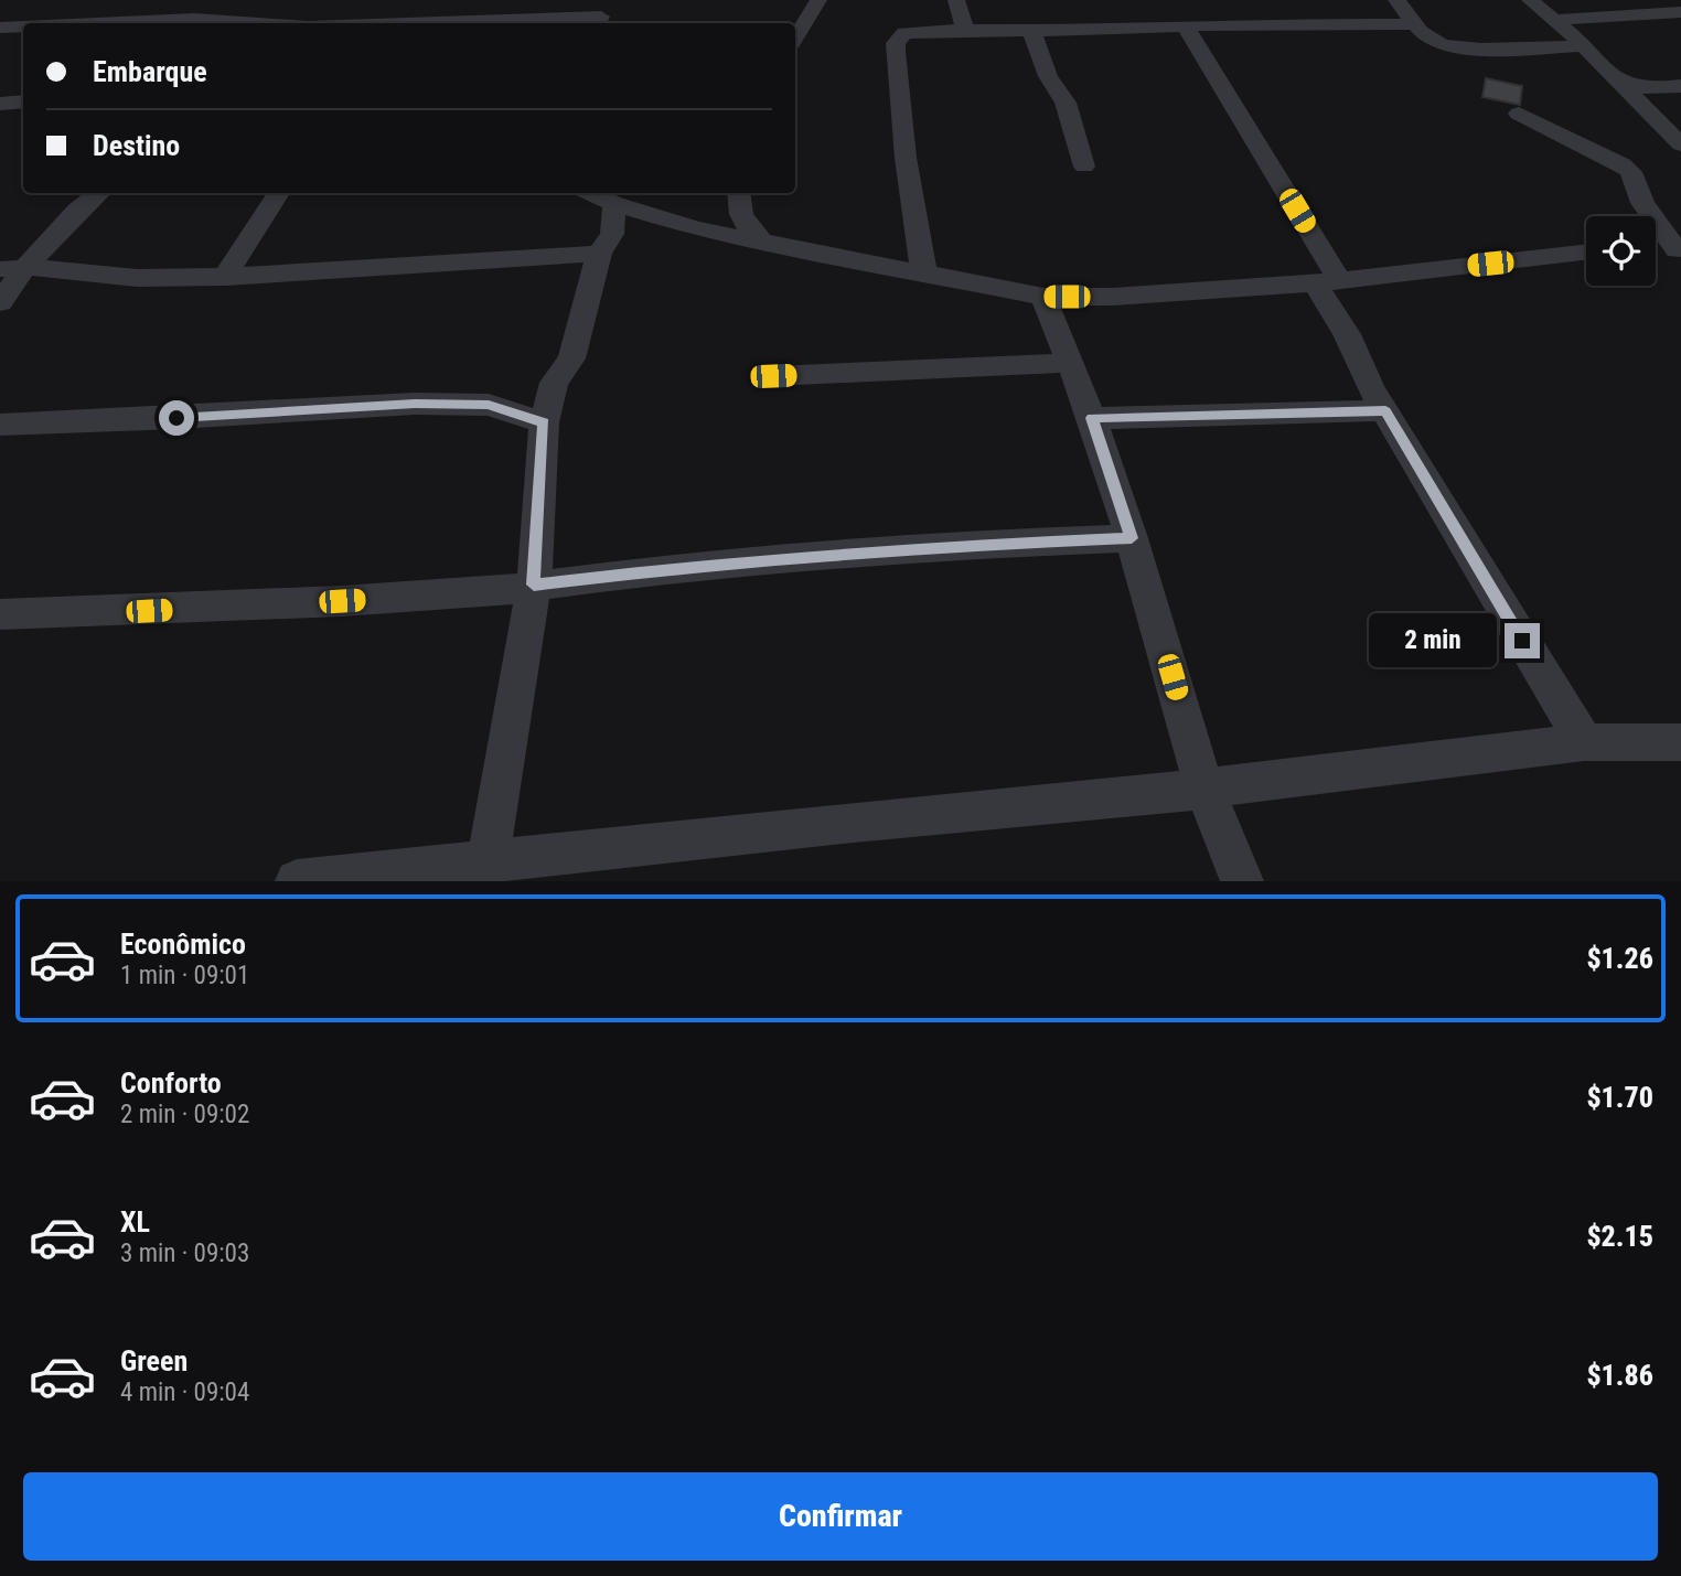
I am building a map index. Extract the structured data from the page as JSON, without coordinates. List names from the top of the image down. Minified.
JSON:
{"page":{"banner":["Embarque","Destino"],"bubble":"2 min","list":[{"name":"Econômico","note":"1 min · 09:01","value":"$1.26"},{"name":"Conforto","note":"2 min · 09:02","value":"$1.70"},{"name":"XL","note":"3 min · 09:03","value":"$2.15"},{"name":"Green","note":"4 min · 09:04","value":"$1.86"}],"buttons":"Confirmar"}}
